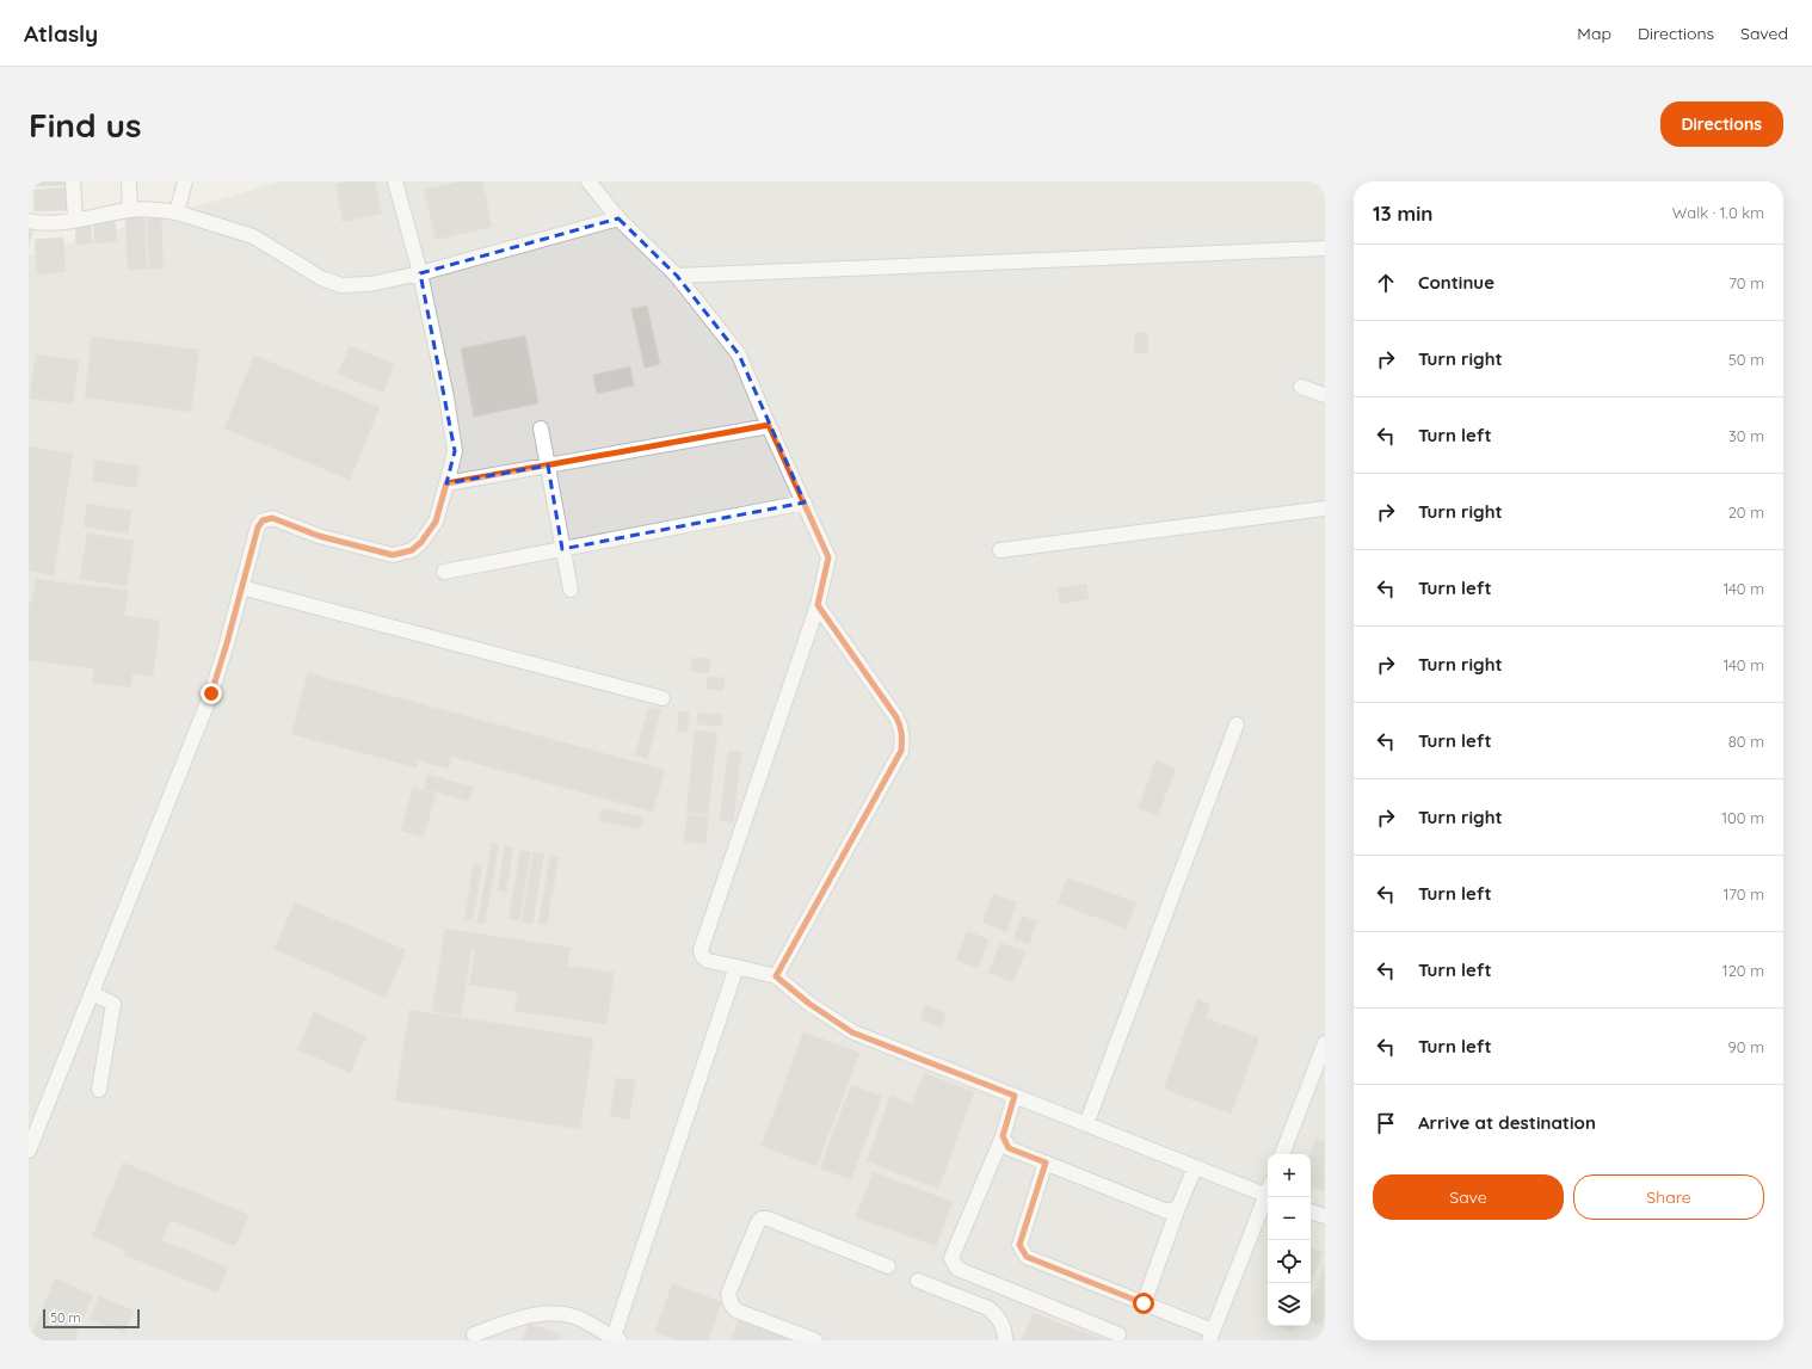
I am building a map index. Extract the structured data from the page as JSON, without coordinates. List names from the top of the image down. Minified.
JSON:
{"scale_bar":"50 m","page":{"header":"Atlasly","nav":["Map","Directions","Saved"],"buttons":["Directions",["Save","Share"]],"title":"Find us","heading":["13 min","Walk · 1.0 km"],"list":[["Continue","70 m"],["Turn right","50 m"],["Turn left","30 m"],["Turn right","20 m"],["Turn left","140 m"],["Turn right","140 m"],["Turn left","80 m"],["Turn right","100 m"],["Turn left","170 m"],["Turn left","120 m"],["Turn left","90 m"],"Arrive at destination"],"map_buttons":["+","−"],"scale":"50 m"}}
